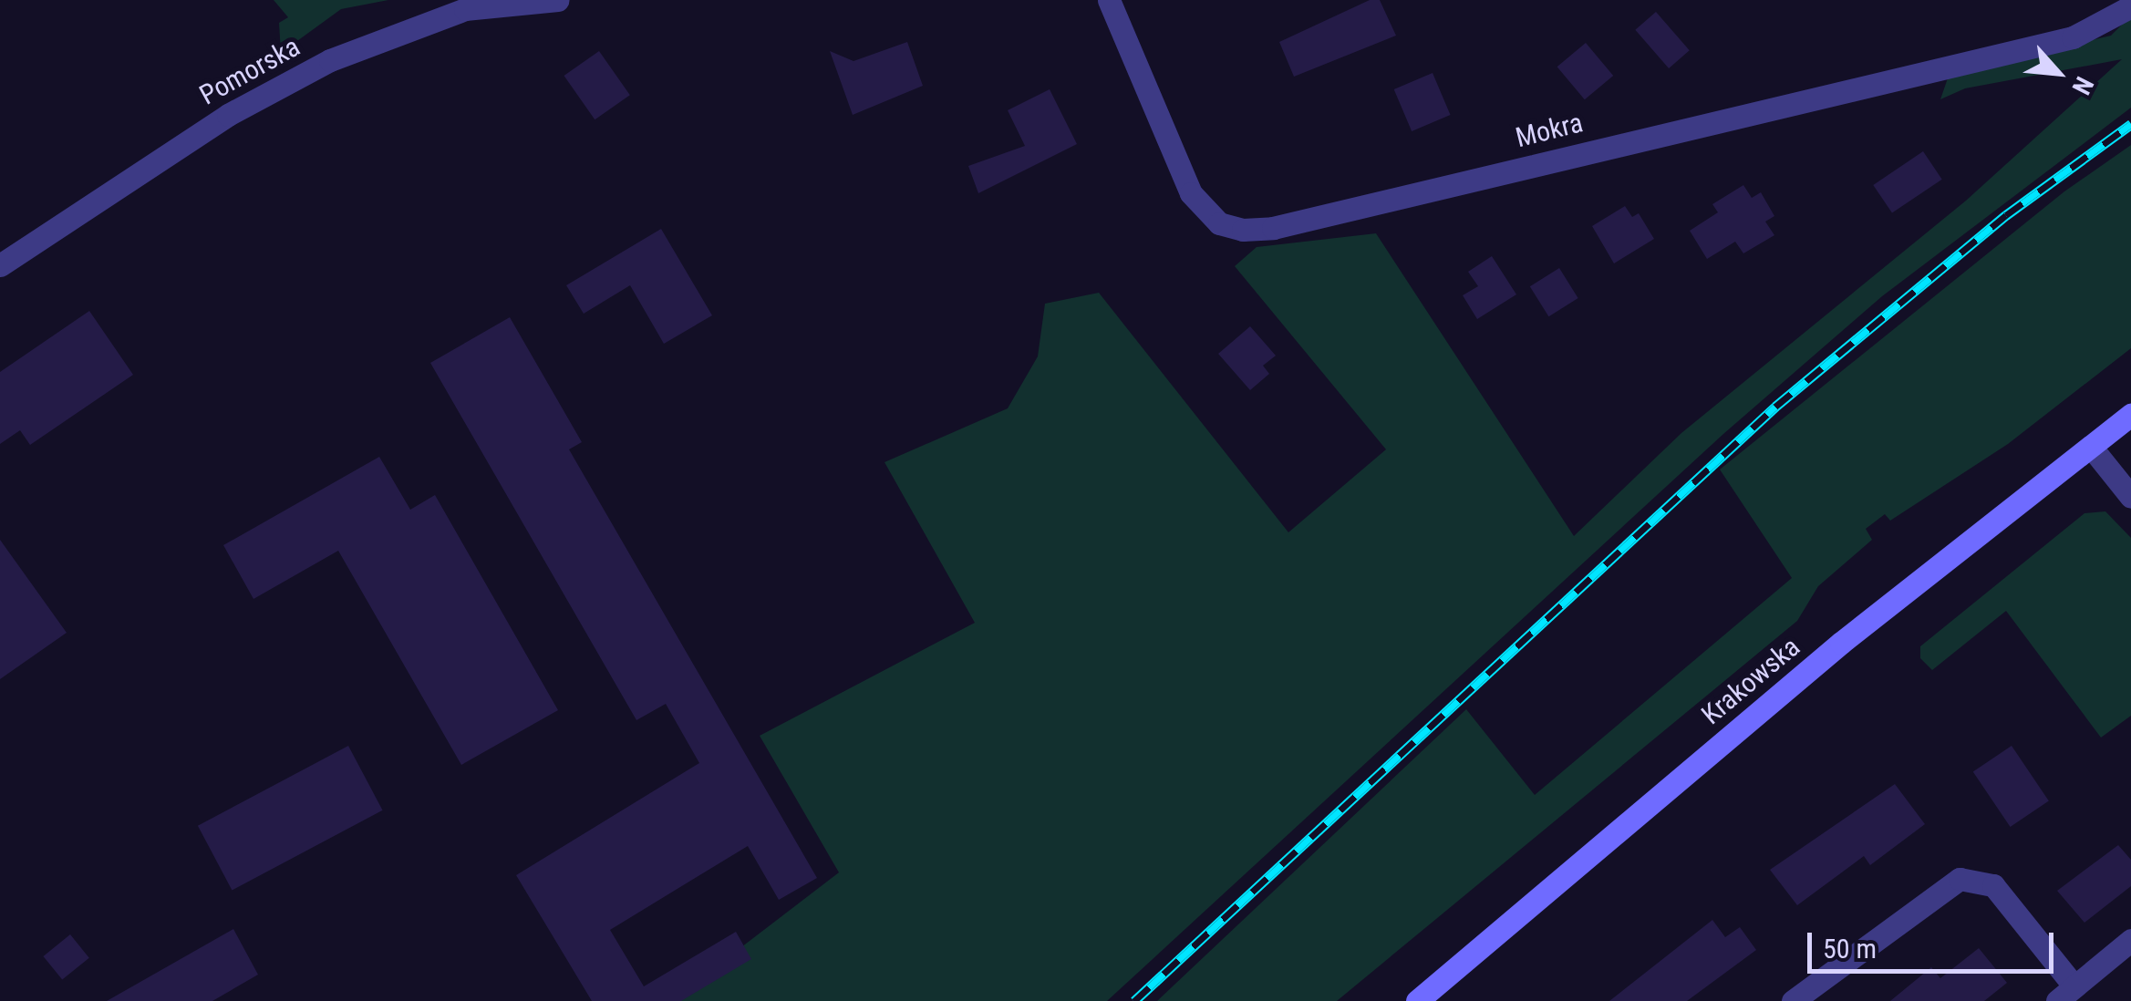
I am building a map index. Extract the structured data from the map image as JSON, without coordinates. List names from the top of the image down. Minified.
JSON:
{"streets":{"main road":["Krakowska"],"street":["Pomorska","Mokra"]},"scale_bar":"50 m","north":"bottom right"}
